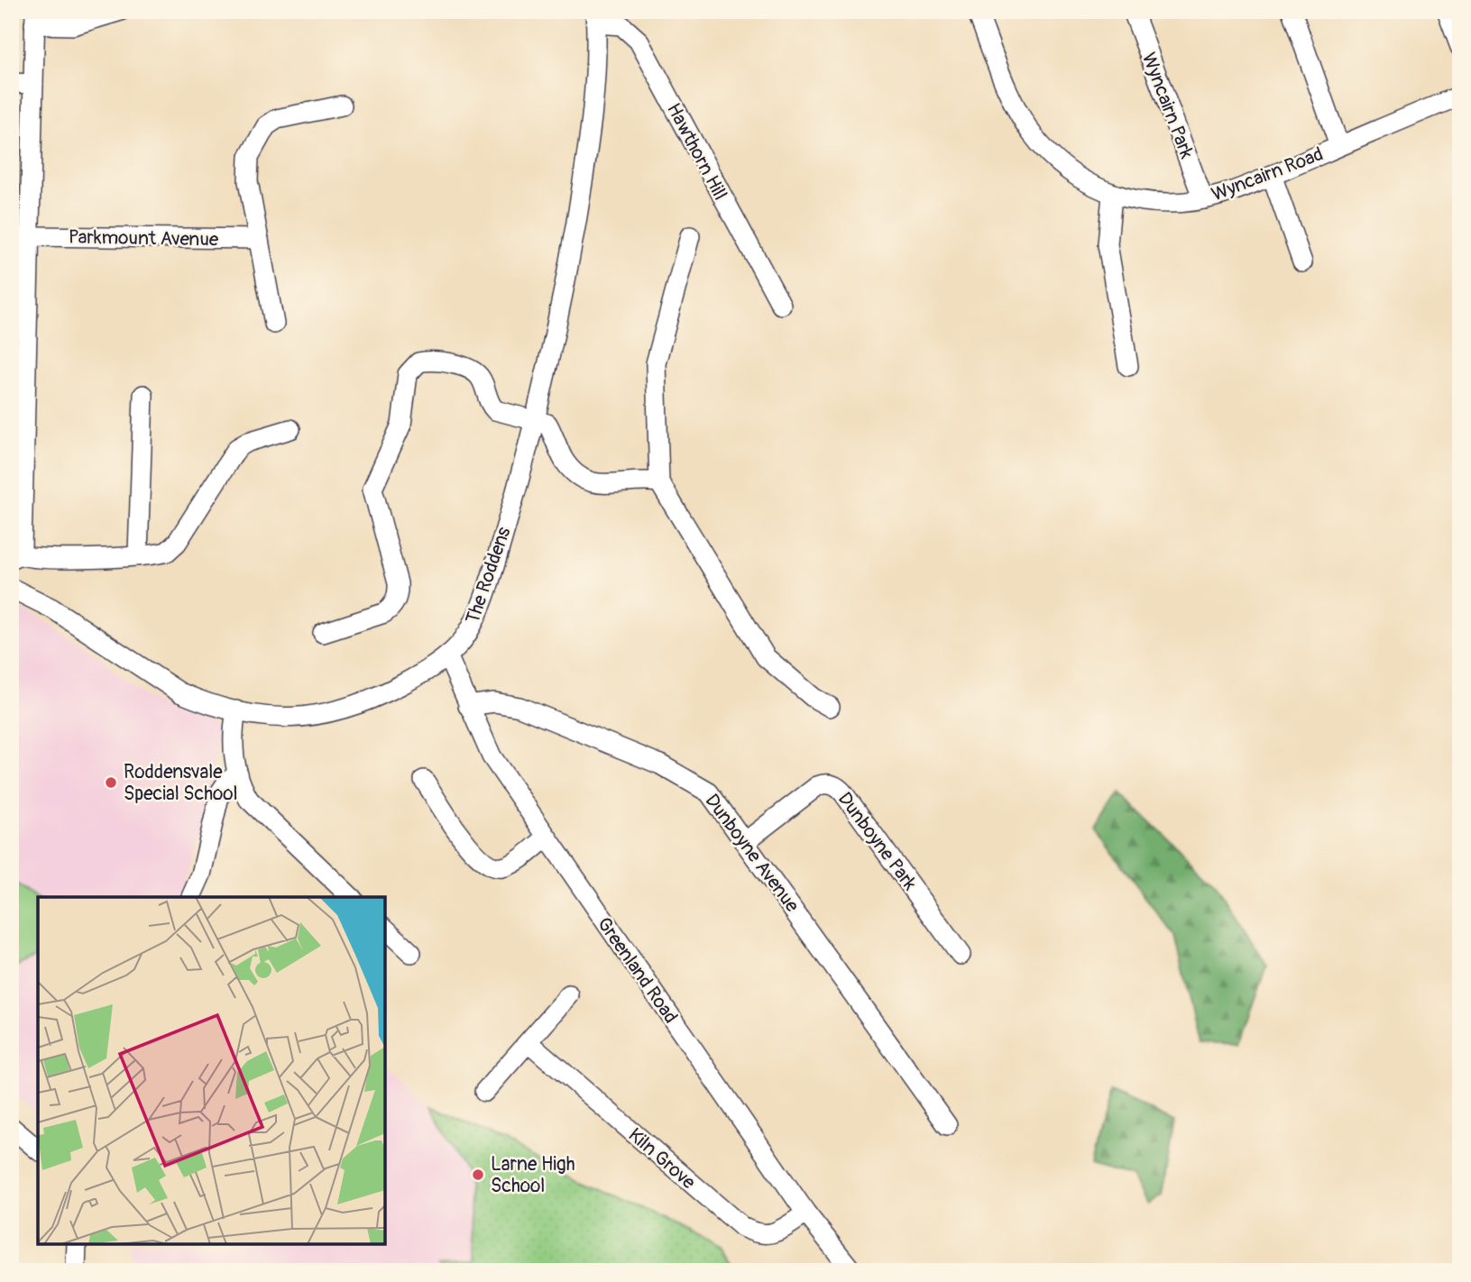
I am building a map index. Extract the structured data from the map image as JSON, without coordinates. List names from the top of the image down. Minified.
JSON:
{"streets":{"street":["Wyncairn Park","Hawthorn Hill","Wyncairn Road","Parkmount Avenue","The Roddens","Dunboyne Park","Dunboyne Avenue","Greenland Road","Kiln Grove"]},"crossings":[["Wyncairn Park","Wyncairn Road"],["Hawthorn Hill","The Roddens"],["The Roddens","Greenland Road"],["Dunboyne Park","Dunboyne Avenue"],["Dunboyne Avenue","Greenland Road"],["Greenland Road","Kiln Grove"]],"places":["Roddensvale Special School","Larne High School"]}
